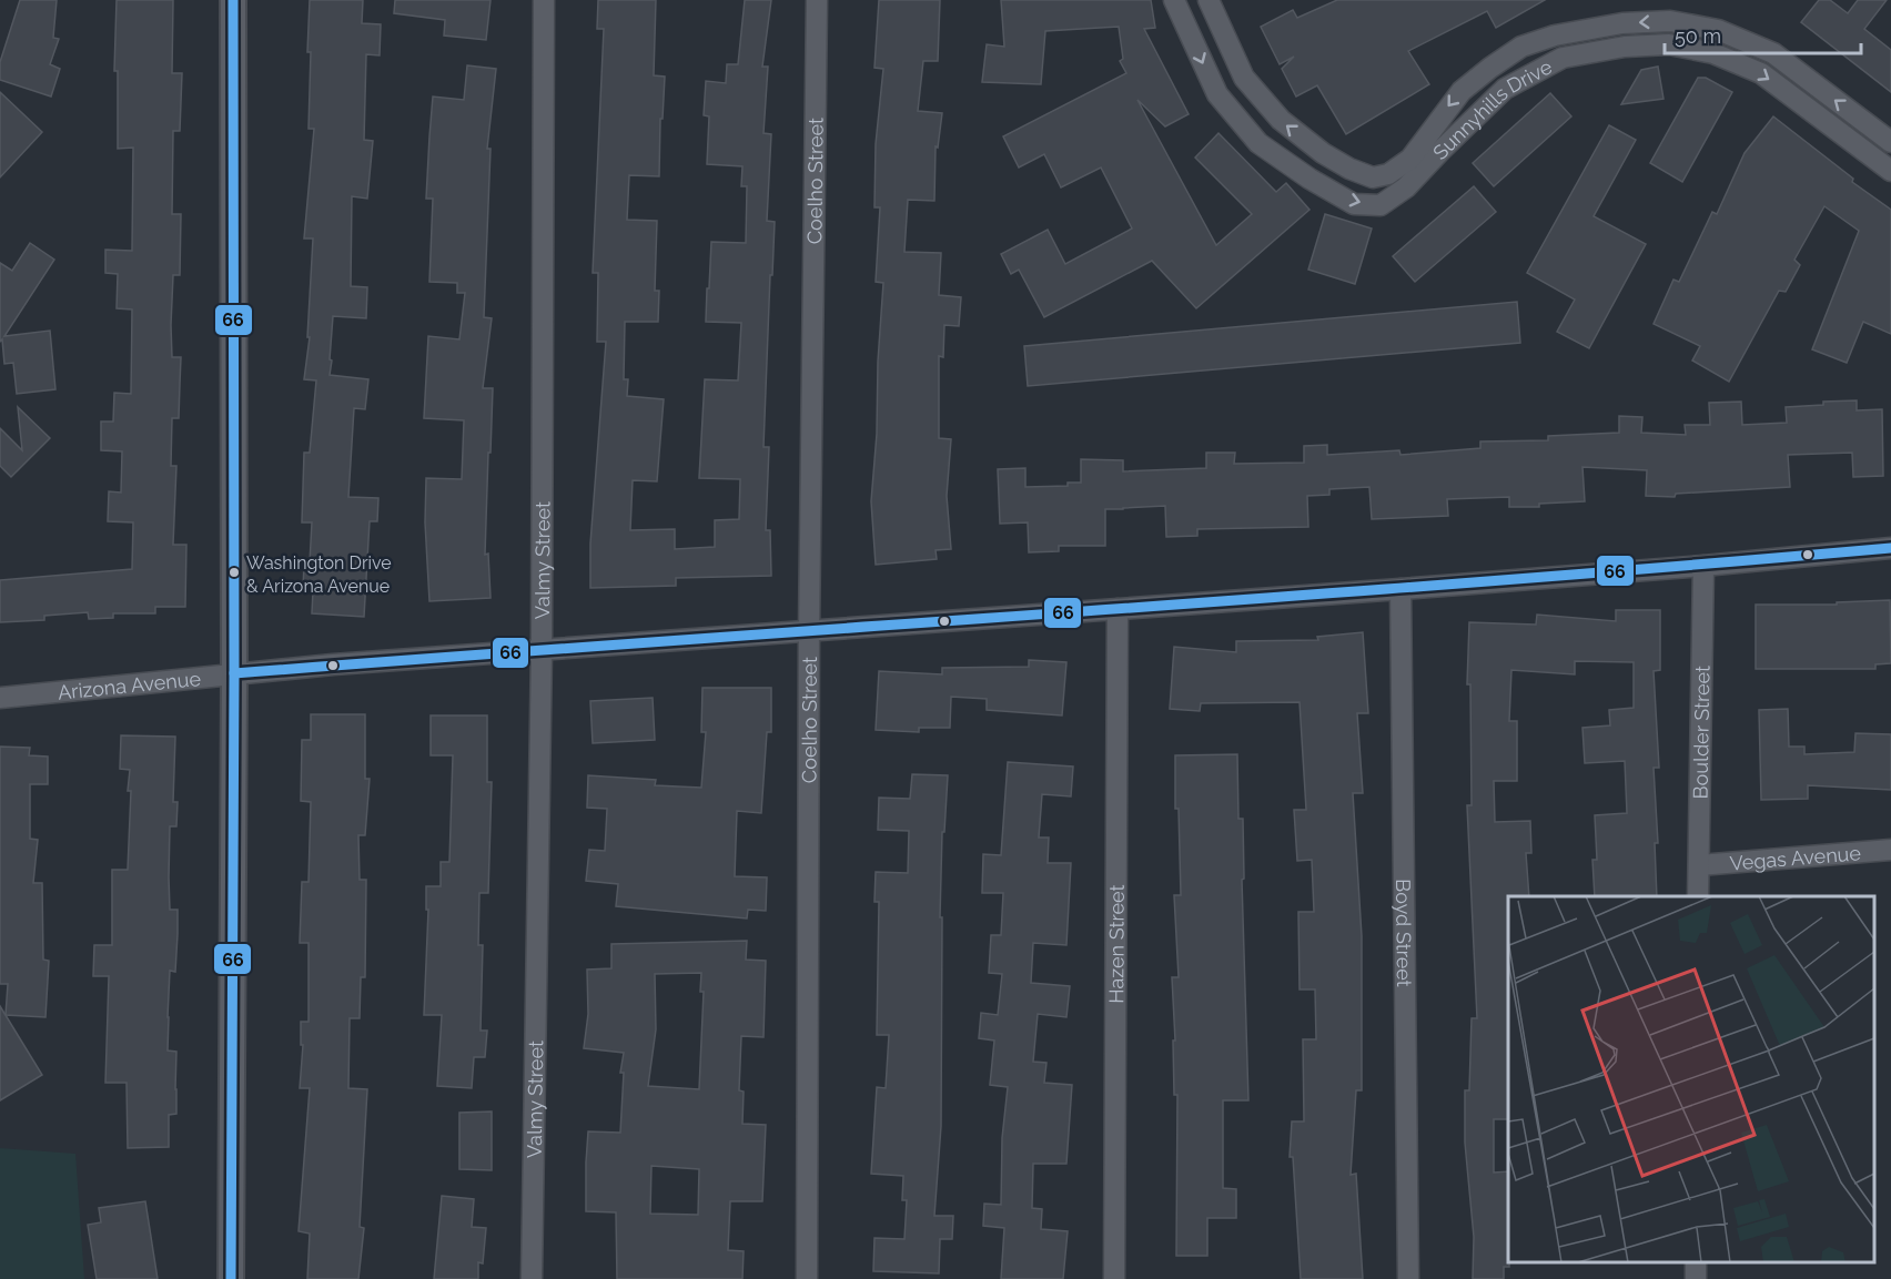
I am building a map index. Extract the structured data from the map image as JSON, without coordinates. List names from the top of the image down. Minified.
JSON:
{"streets":{"street":["Sunnyhills Drive","Coelho Street","Valmy Street","Arizona Avenue","Boulder Street","Vegas Avenue","Boyd Street","Hazen Street"]},"crossings":[["Coelho Street","Arizona Avenue"],["Valmy Street","Arizona Avenue"],["Arizona Avenue","Boulder Street"],["Arizona Avenue","Boyd Street"],["Arizona Avenue","Hazen Street"],["Boulder Street","Vegas Avenue"]],"places":["Washington Drive & Arizona Avenue"],"lines":["transit line 66"],"scale_bar":"50 m"}
